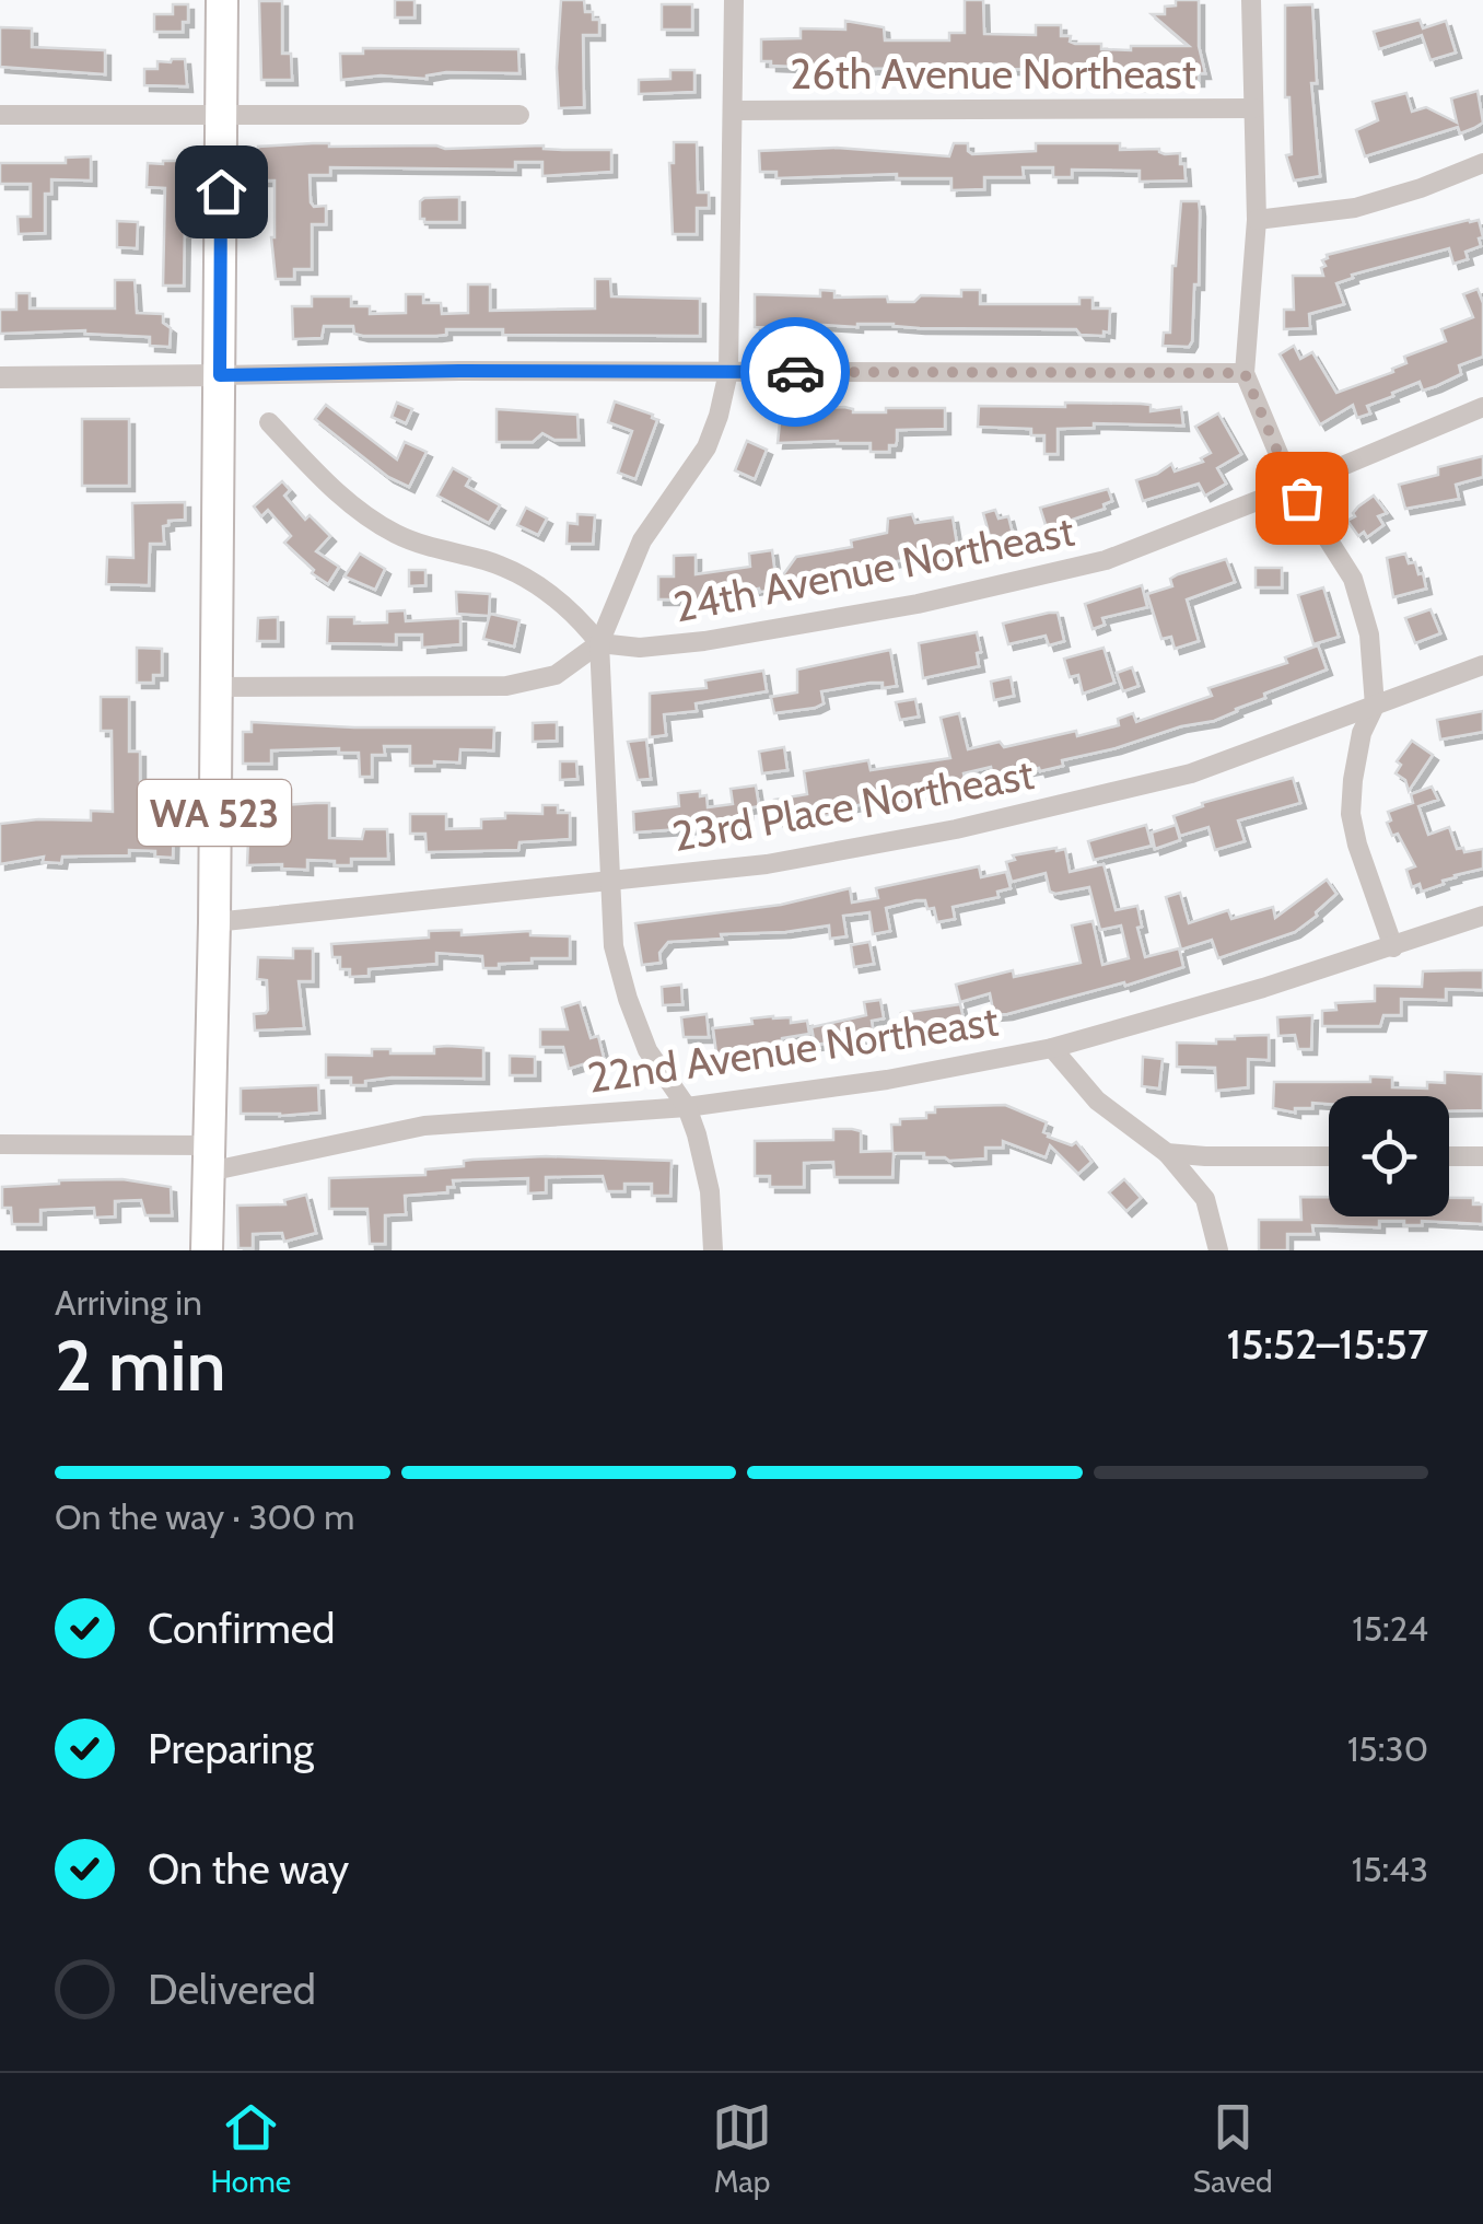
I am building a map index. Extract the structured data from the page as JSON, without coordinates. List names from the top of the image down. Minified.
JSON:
{"streets":{"main road":["WA 523"],"street":["26th Avenue Northeast","24th Avenue Northeast","23rd Place Northeast","22nd Avenue Northeast"]},"crossings":[["23rd Place Northeast","WA 523"],["WA 523","22nd Avenue Northeast"]],"page":{"heading":["2 min","Arriving in","15:52–15:57"],"bar":"On the way · 300 m","list":[["Confirmed","15:24"],["Preparing","15:30"],["On the way","15:43"],"Delivered"],"tabs":["Home","Map","Saved"]}}
